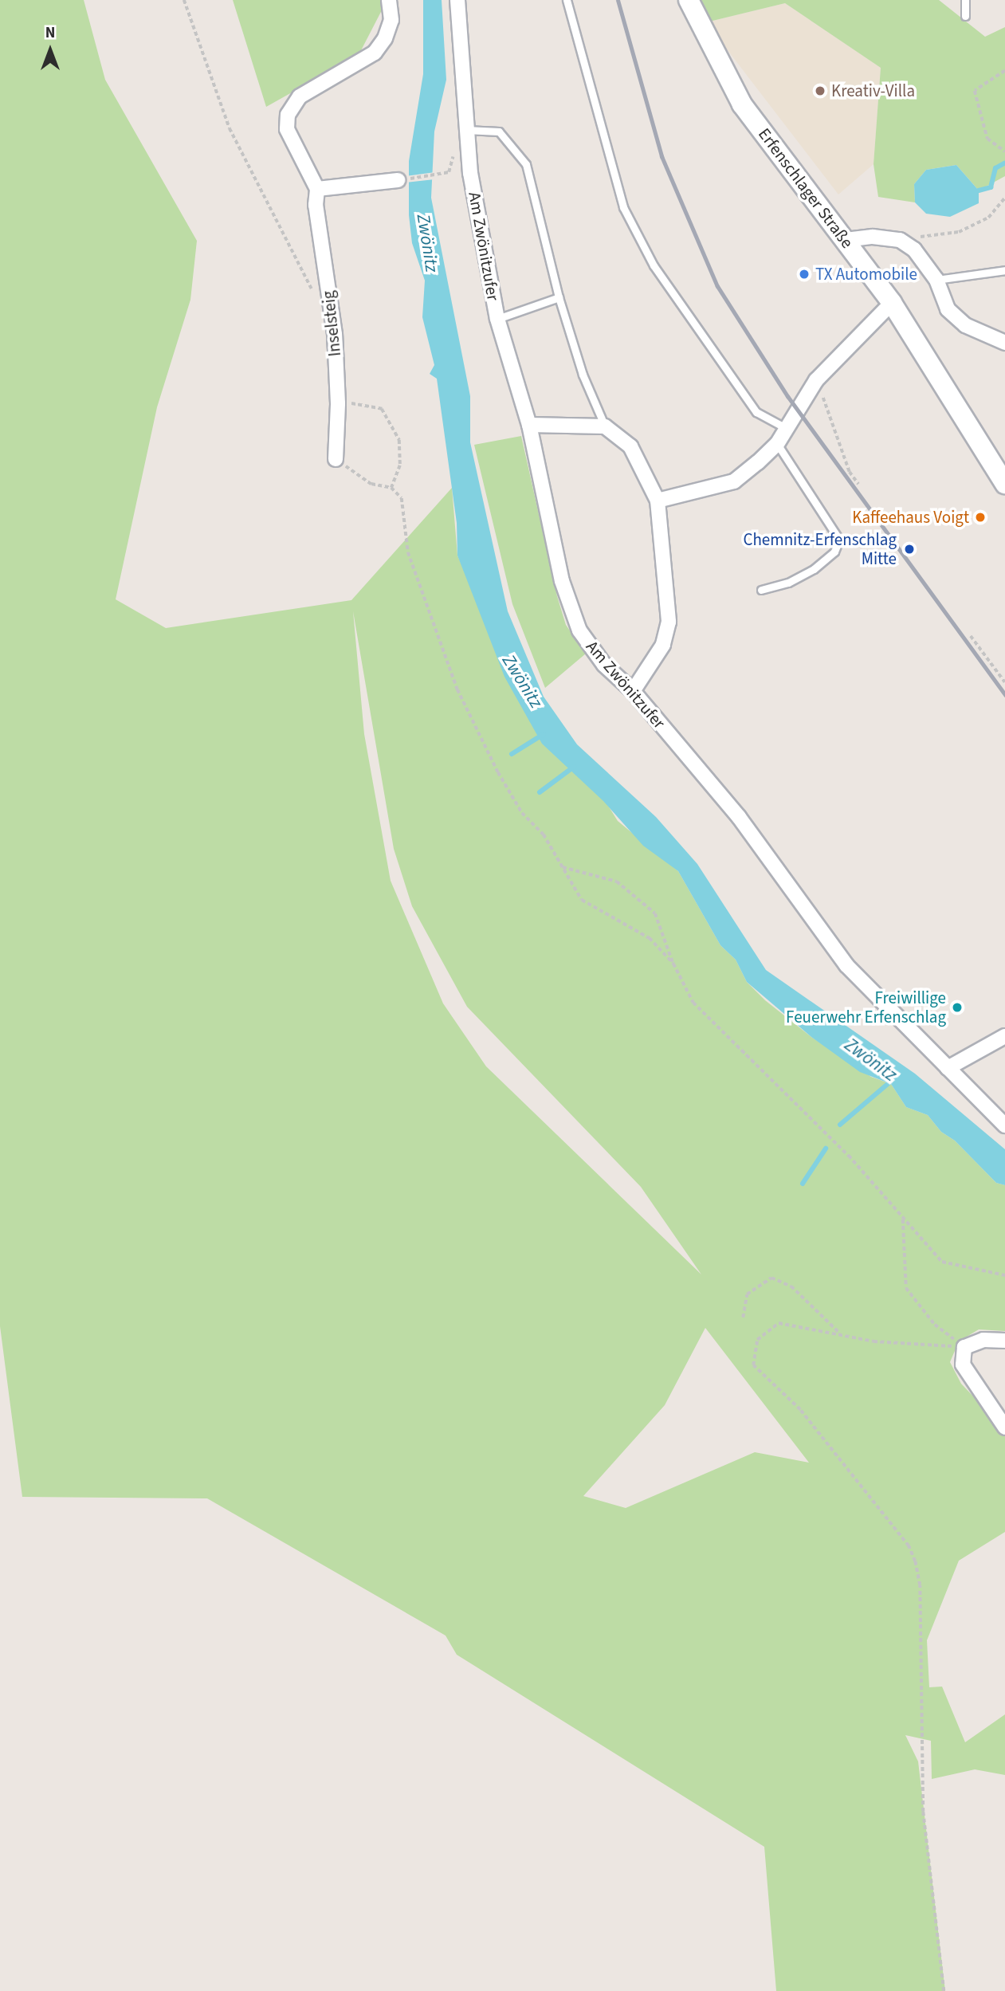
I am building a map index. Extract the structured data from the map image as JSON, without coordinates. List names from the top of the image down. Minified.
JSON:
{"streets":{"main road":["Erfenschlager Straße"],"street":["Am Zwönitzufer","Inselsteig"]},"water":["Zwönitz"],"places":["Kreativ-Villa","TX Automobile","Kaffeehaus Voigt","Chemnitz-Erfenschlag Mitte","Freiwillige Feuerwehr Erfenschlag"],"north":"top"}
